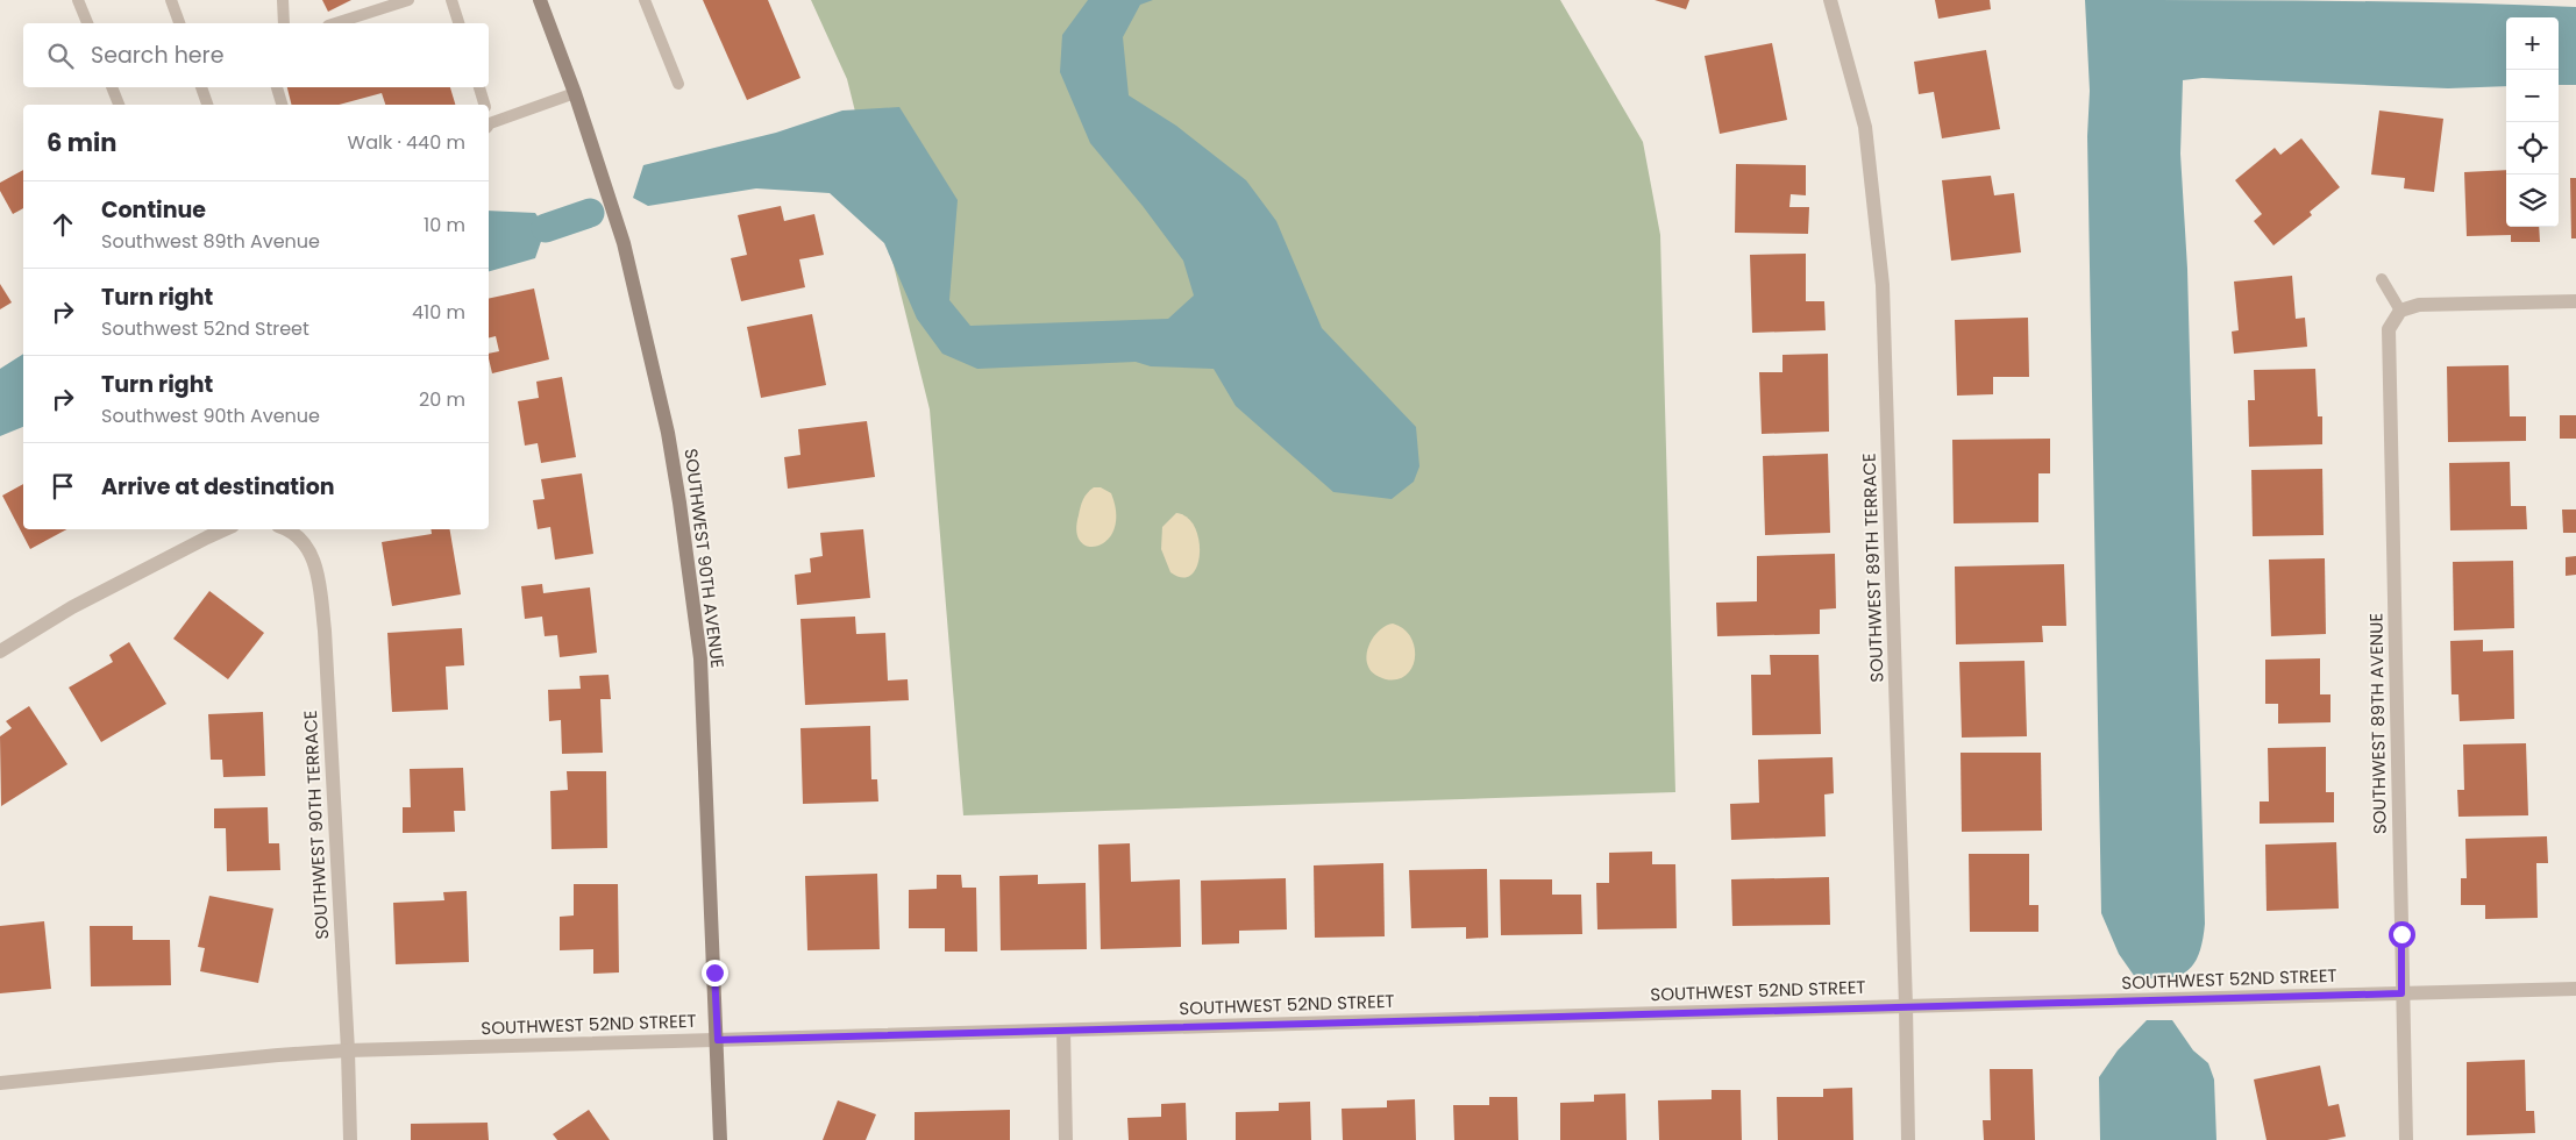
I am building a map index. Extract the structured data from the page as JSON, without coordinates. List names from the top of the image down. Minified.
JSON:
{"streets":{"street":["SOUTHWEST 90TH AVENUE","SOUTHWEST 89TH TERRACE","SOUTHWEST 89TH AVENUE","SOUTHWEST 90TH TERRACE","SOUTHWEST 52ND STREET"]},"crossings":[["SOUTHWEST 90TH AVENUE","SOUTHWEST 52ND STREET"],["SOUTHWEST 89TH TERRACE","SOUTHWEST 52ND STREET"],["SOUTHWEST 89TH AVENUE","SOUTHWEST 52ND STREET"],["SOUTHWEST 90TH TERRACE","SOUTHWEST 52ND STREET"]],"page":{"map_buttons":["+","−"],"search":"Search here","heading":["6 min","Walk · 440 m"],"list":[["Continue","Southwest 89th Avenue","10 m"],["Turn right","Southwest 52nd Street","410 m"],["Turn right","Southwest 90th Avenue","20 m"],"Arrive at destination"]}}
